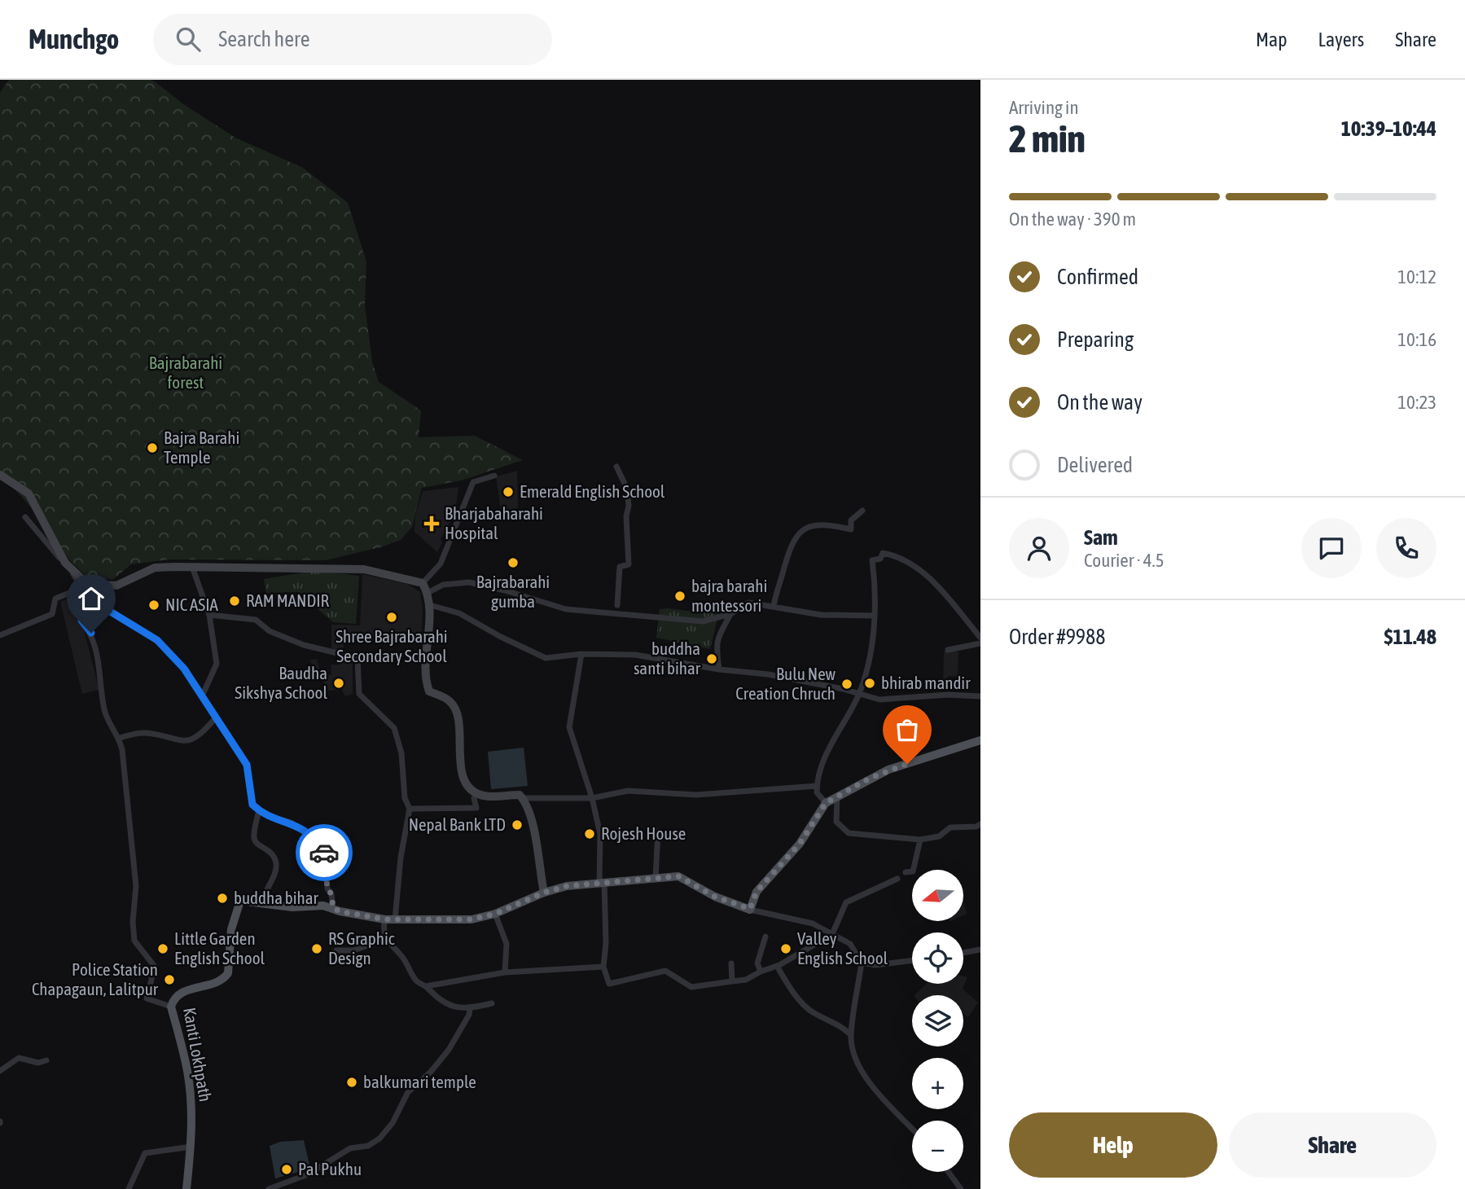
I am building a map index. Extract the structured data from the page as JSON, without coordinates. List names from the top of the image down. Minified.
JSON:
{"streets":{"main road":["Kanti Lokhpath"]},"parks":["Bajrabarahi forest"],"places":{"other":["Bajra Barahi Temple","Emerald English School","Bajrabarahi gumba","bajra barahi montessori","RAM MANDIR","NIC ASIA","Shree Bajrabarahi Secondary School","buddha santi bihar","Baudha Sikshya School","bhirab mandir","Bulu New Creation Chruch","Nepal Bank LTD","Rojesh House","buddha bihar","Little Garden English School","RS Graphic Design","Valley English School","Police Station Chapagaun, Lalitpur","balkumari temple","Pal Pukhu"],"health":["Bharjabaharahi Hospital"]},"north":"left","page":{"header":"Munchgo","search":"Search here","nav":["Map","Layers","Share"],"heading":["2 min","Arriving in","10:39–10:44"],"panel":["Sam","Courier · 4.5","Order #9988","$11.48"],"bar":"On the way · 390 m","list":[["Confirmed","10:12"],["Preparing","10:16"],["On the way","10:23"],"Delivered"],"map_buttons":["+","−"],"buttons":["Help","Share"]}}
